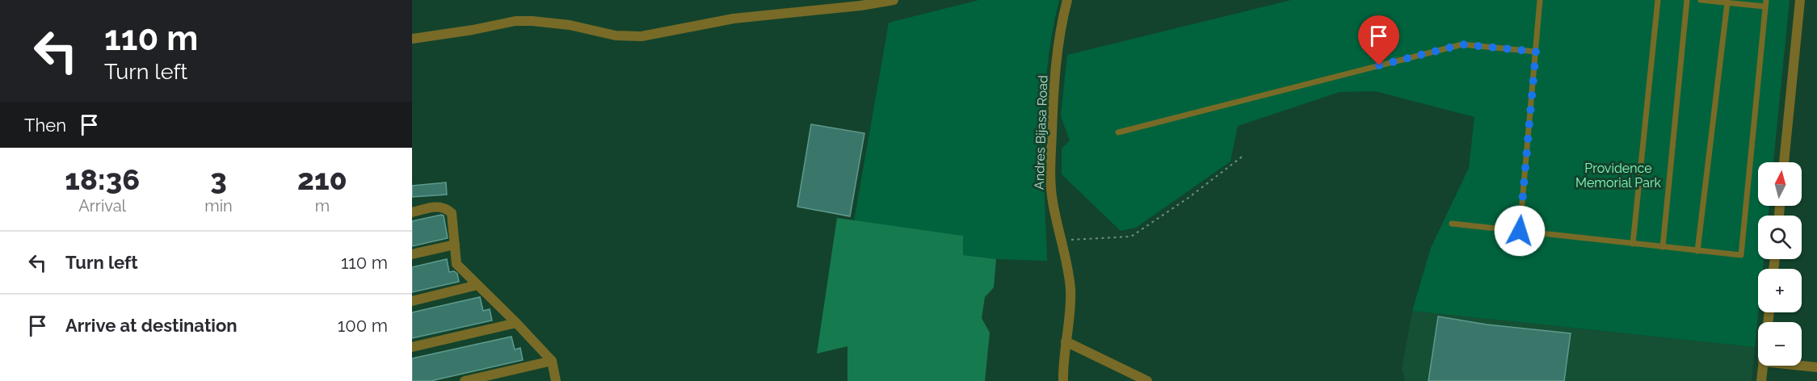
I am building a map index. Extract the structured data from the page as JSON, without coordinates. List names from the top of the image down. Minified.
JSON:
{"streets":{"street":["Andres Bijasa Road"]},"parks":["Providence Memorial Park"],"north":"top","page":{"turn":["110 m","Turn left"],"then":"Then","eta":["18:36","Arrival","3","min","210","m"],"map_buttons":["+","−"],"list":[{"name":"Turn left","value":"110 m"},{"name":"Arrive at destination","value":"100 m"}]}}
